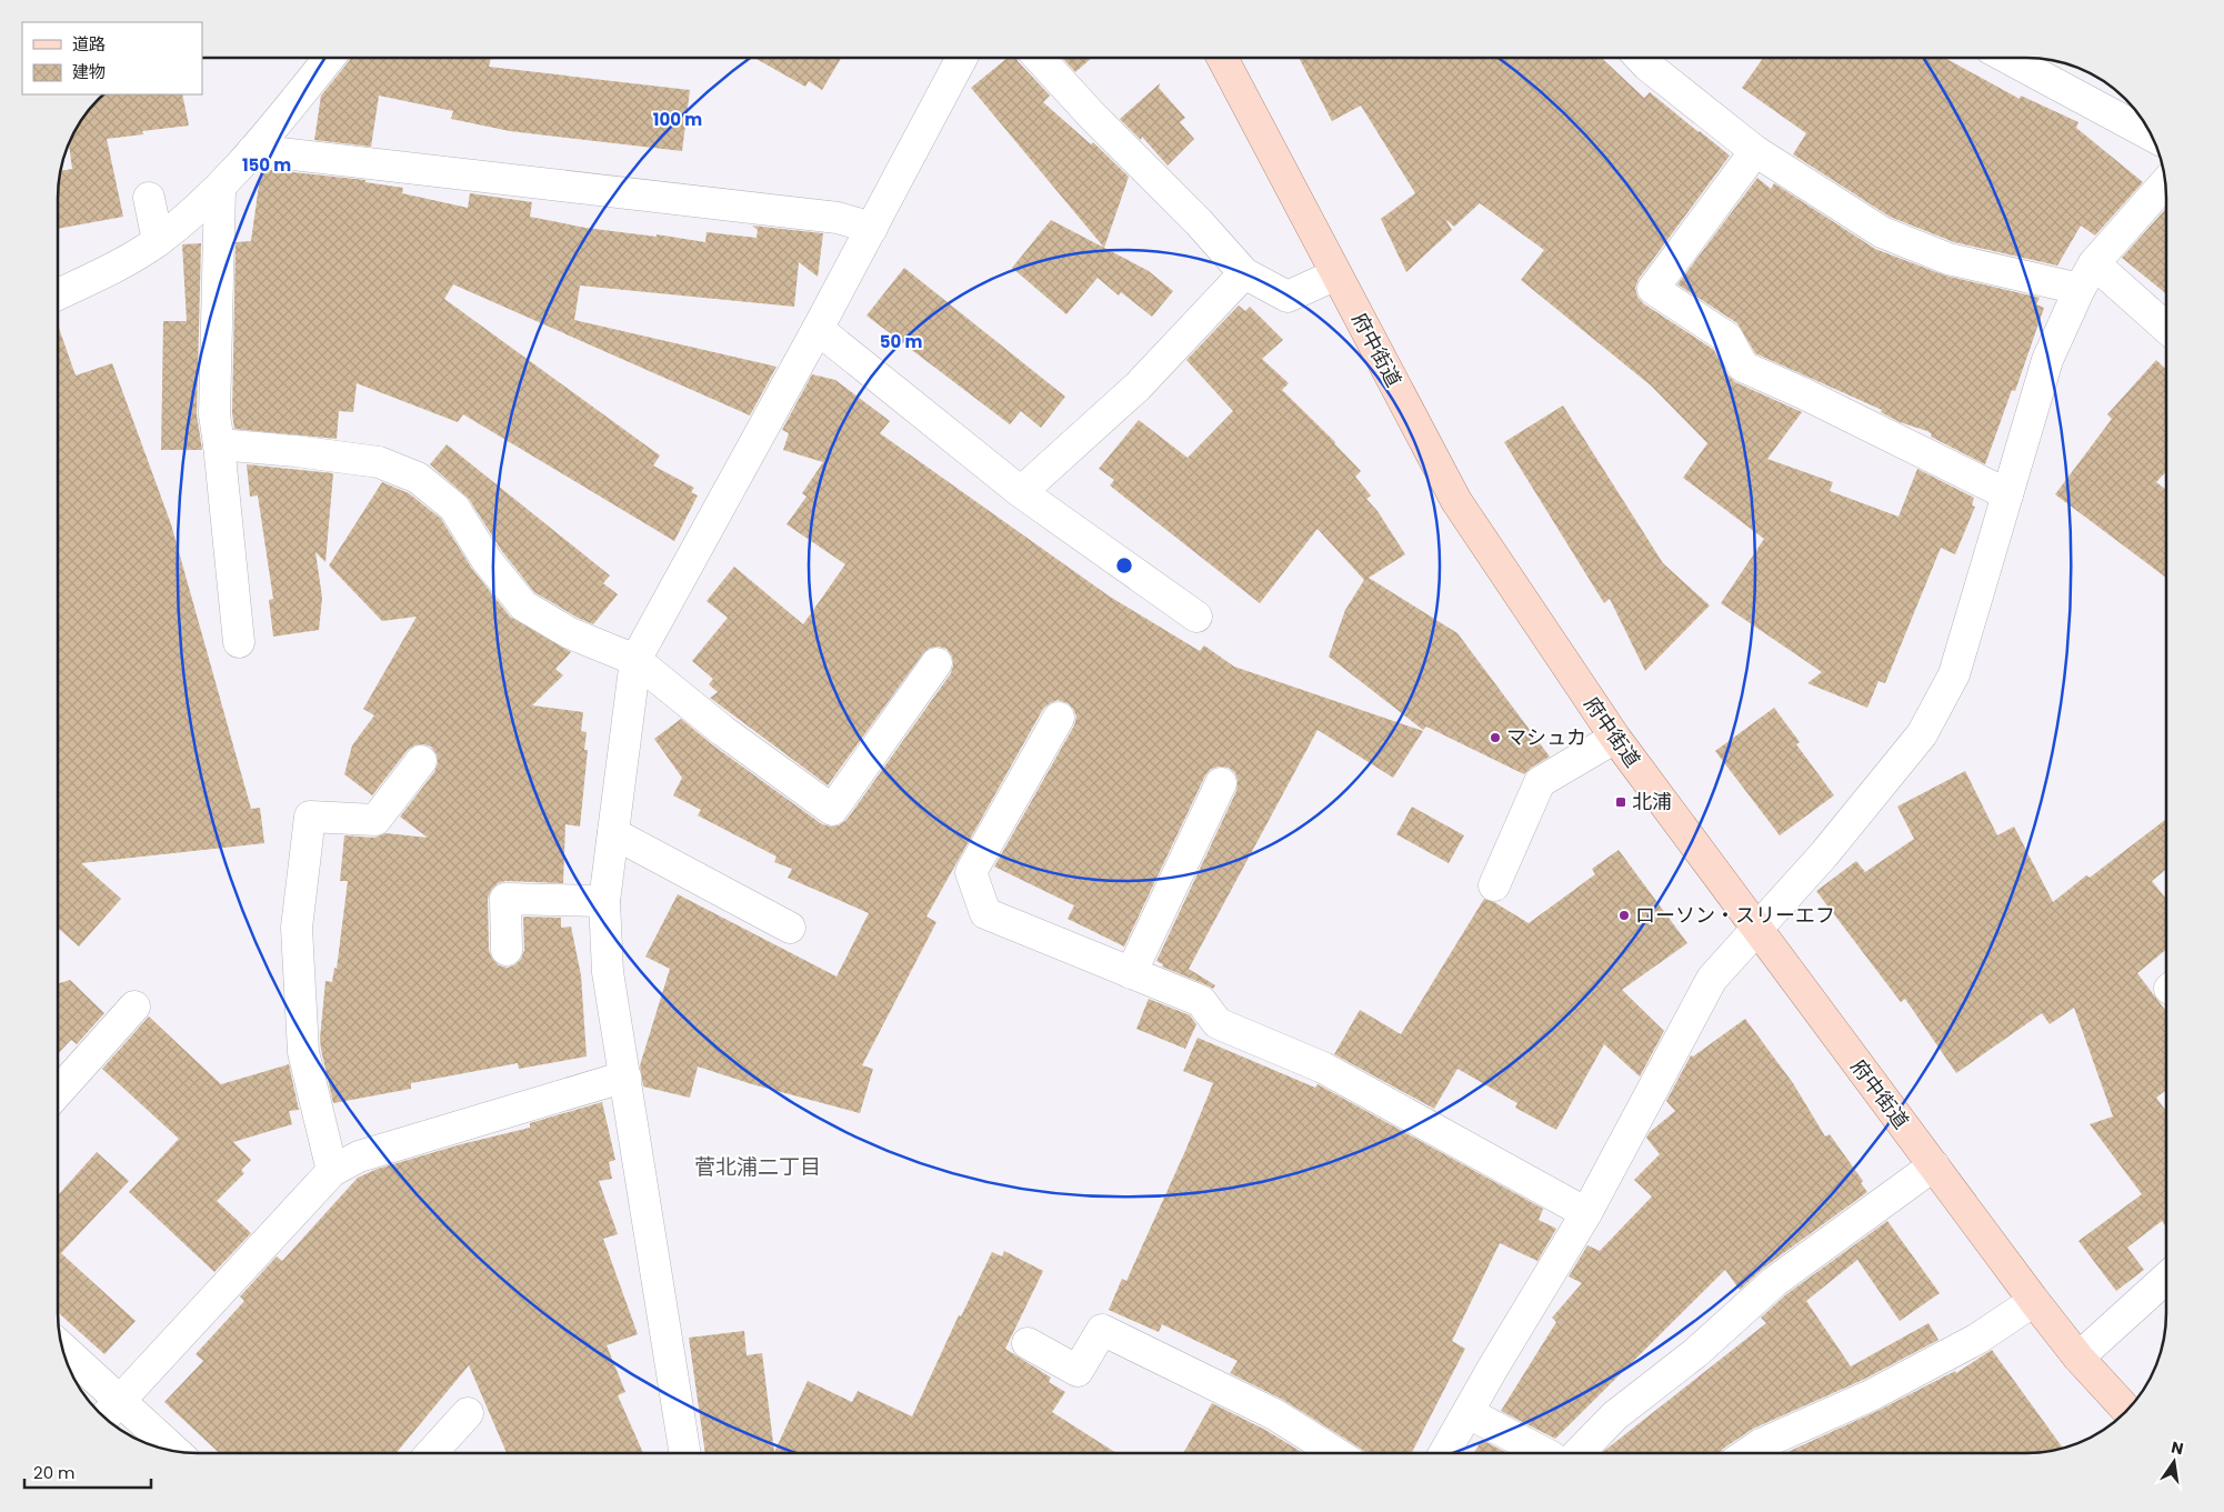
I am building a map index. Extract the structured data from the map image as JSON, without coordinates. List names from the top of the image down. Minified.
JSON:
{"streets":{"main road":["府中街道"]},"districts":["菅北浦二丁目"],"places":{"other":["マシュカ","ローソン・スリーエフ"],"transit":["北浦"]},"legend":["道路","建物"],"scale_bar":"20 m","north":"top","rings":["100 m","150 m","50 m"]}
